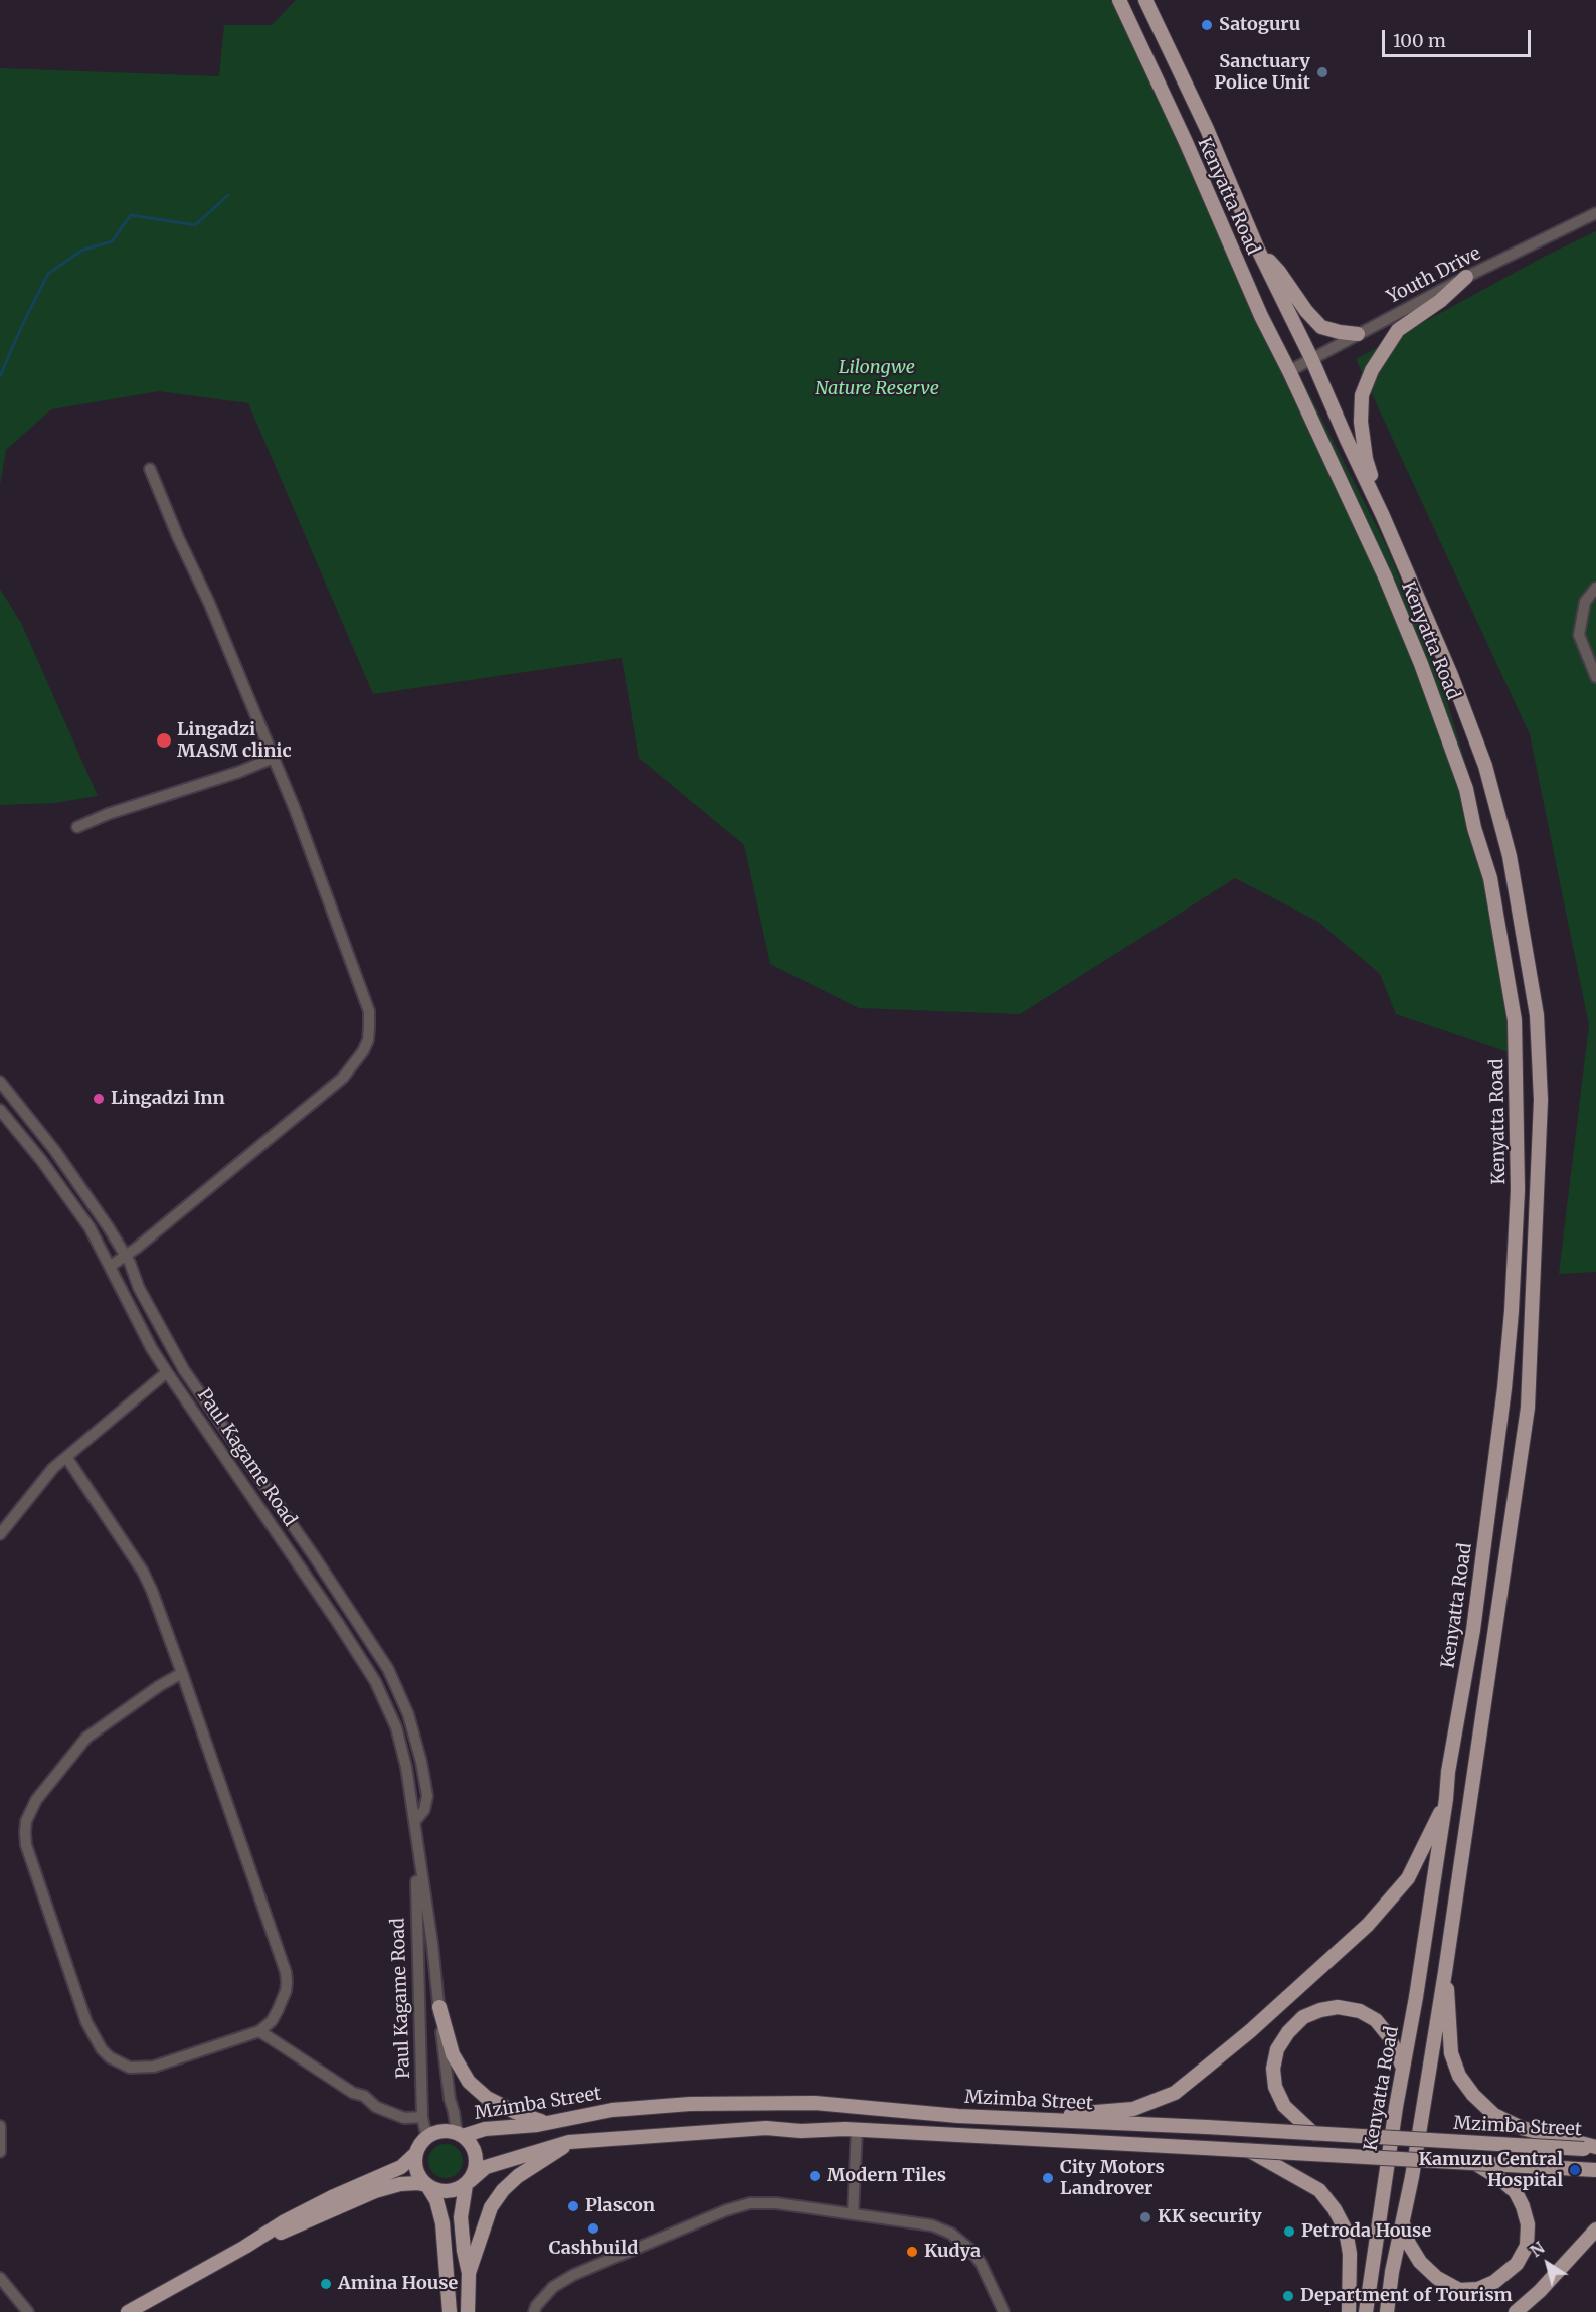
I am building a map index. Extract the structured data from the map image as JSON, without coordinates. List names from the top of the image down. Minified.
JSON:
{"streets":{"main road":["Kenyatta Road","Mzimba Street"],"street":["Youth Drive","Paul Kagame Road"]},"crossings":[["Kenyatta Road","Youth Drive"],["Paul Kagame Road","Mzimba Street"]],"parks":["Lilongwe Nature Reserve"],"places":["Satoguru","Sanctuary Police Unit","Lingadzi MASM clinic","Lingadzi Inn","Kamuzu Central Hospital","Modern Tiles","City Motors Landrover","Plascon","KK security","Cashbuild","Petroda House","Kudya","Amina House","Department of Tourism"],"scale_bar":"100 m","north":"top left"}
